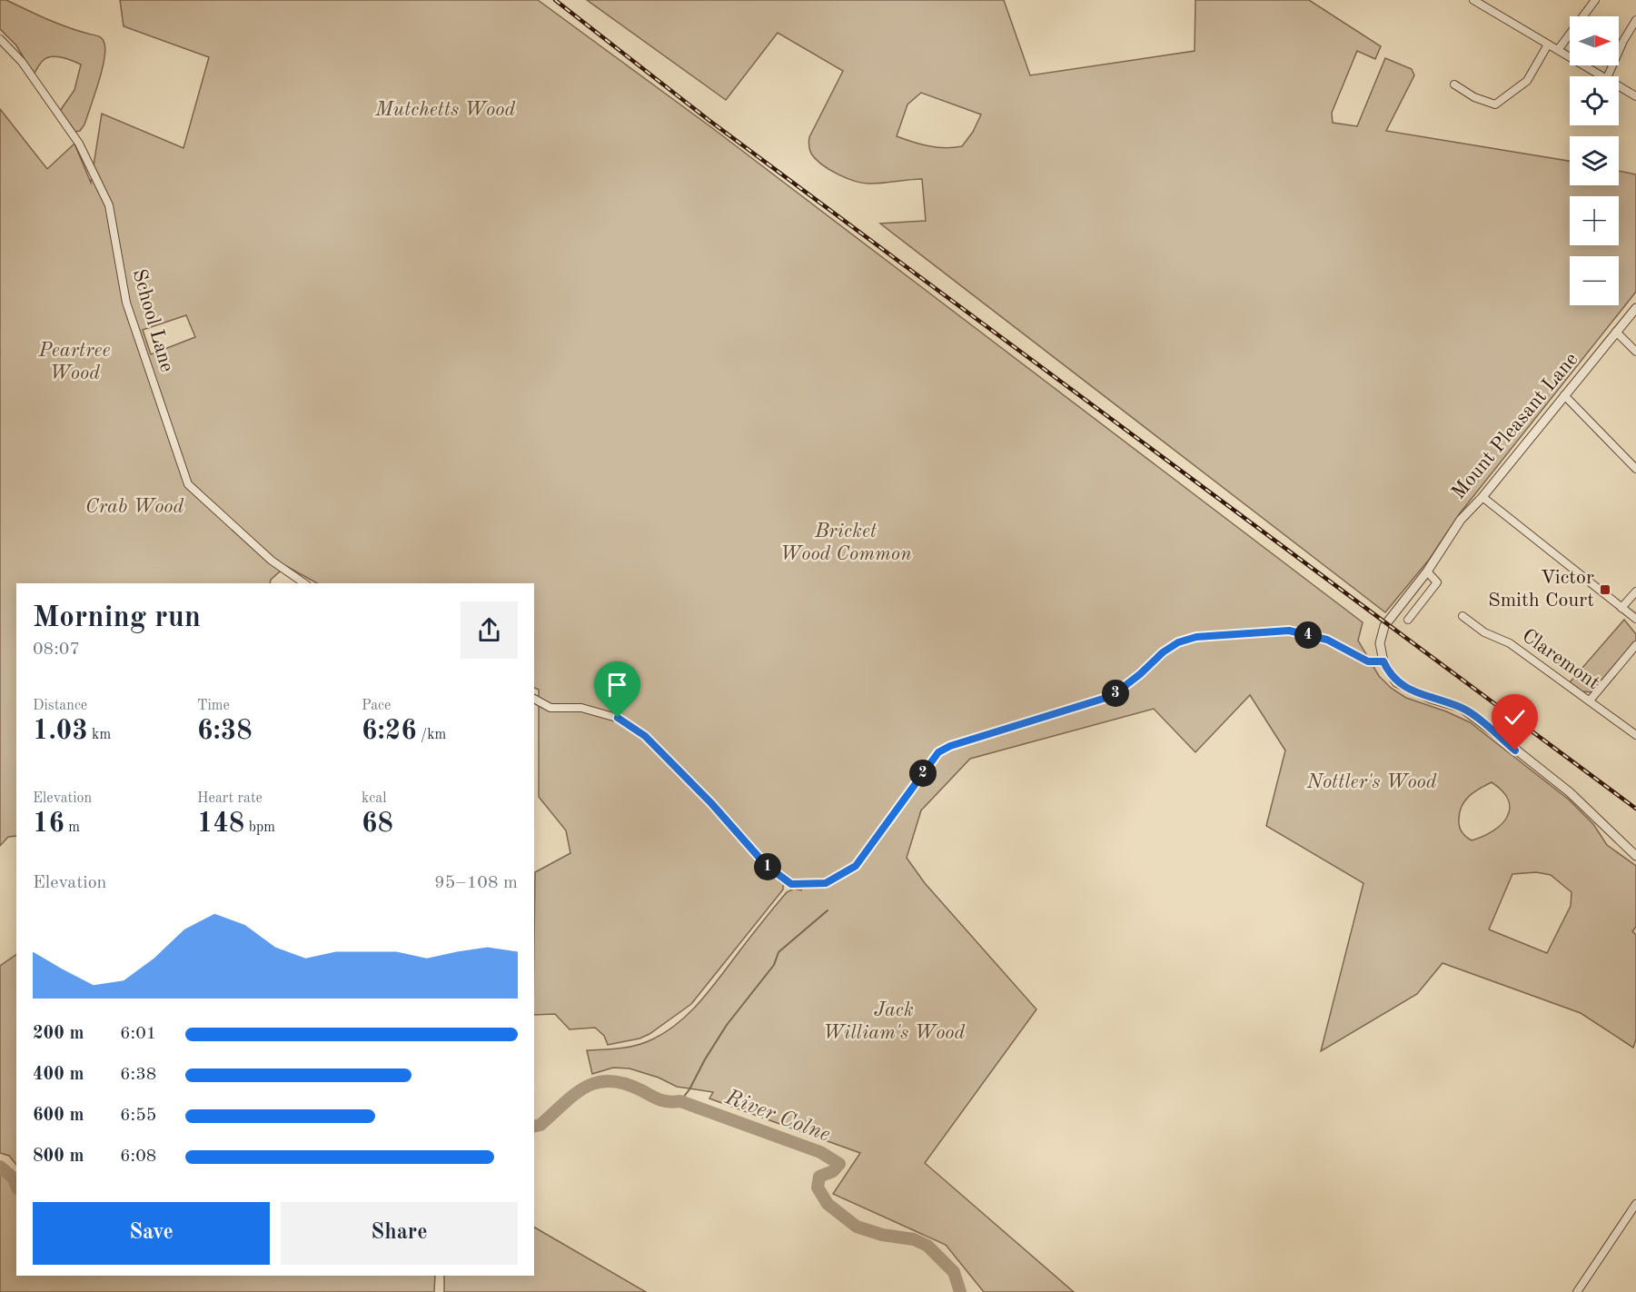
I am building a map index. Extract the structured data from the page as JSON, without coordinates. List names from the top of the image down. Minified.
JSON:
{"streets":{"street":["School Lane","Mount Pleasant Lane","Claremont"]},"water":["River Colne"],"parks":["Mutchetts Wood","Peartree Wood","Crab Wood","Bricket Wood Common","Nottler's Wood","Jack William's Wood"],"places":{"transit":["Victor Smith Court"]},"north":"right","page":{"map_buttons":["+","−"],"heading":["Morning run","08:07"],"pins":["4","3","2","1"],"stats":[["Distance","1.03 km"],["Time","6:38"],["Pace","6:26 /km"],["Elevation","16 m"],["Heart rate","148 bpm"],["kcal","68"]],"chart":["Elevation","95–108 m"],"list":[{"name":"200 m","note":"6:01"},{"name":"400 m","note":"6:38"},{"name":"600 m","note":"6:55"},{"name":"800 m","note":"6:08"}],"buttons":["Save","Share"]}}
